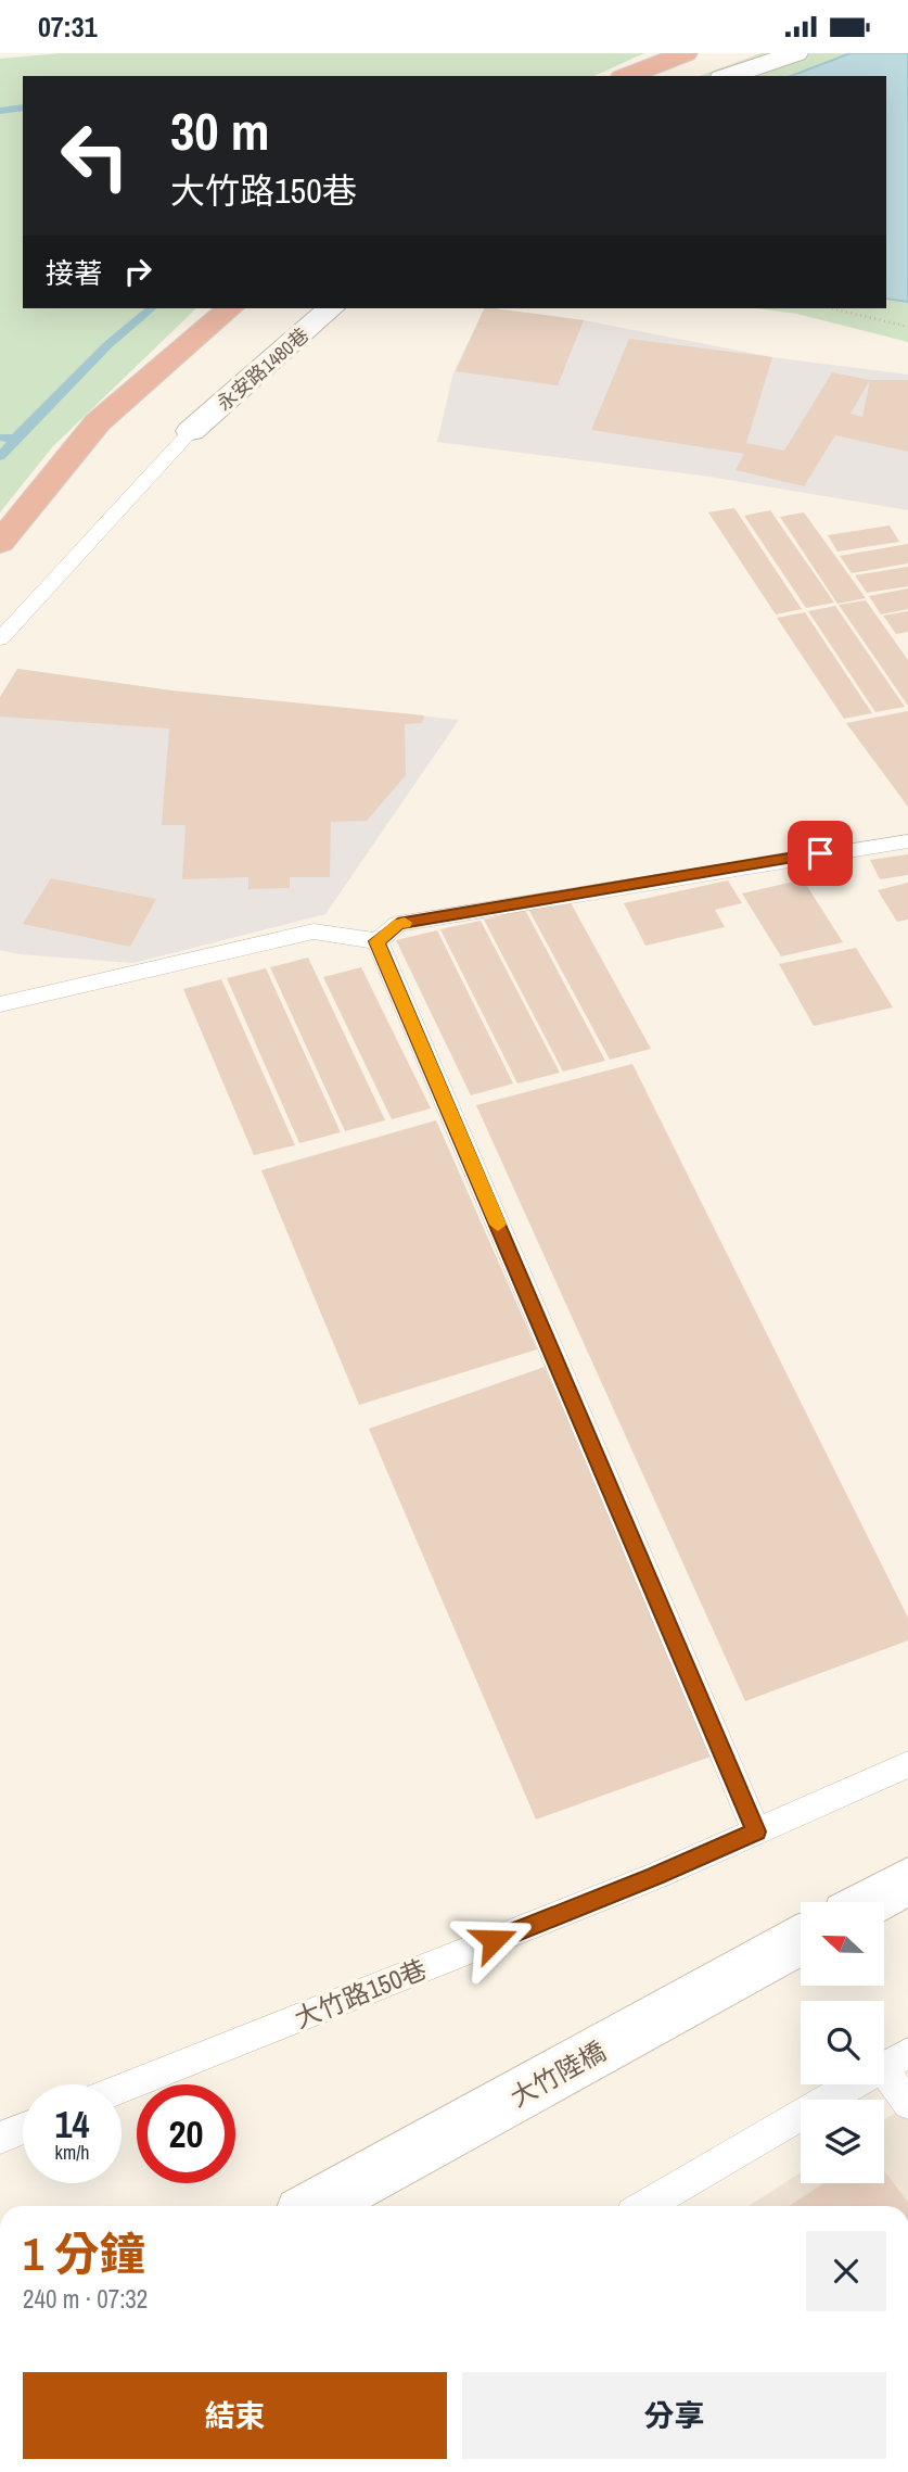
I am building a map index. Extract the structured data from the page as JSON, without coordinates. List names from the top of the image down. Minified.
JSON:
{"streets":{"street":["永安路1480巷","大竹陸橋"],"lane":["大竹路150巷"]},"north":"left","page":{"status":"07:31","turn":["30 m","大竹路150巷"],"then":"接著","speed":"14 km/h","limit":"20","heading":["1 分鐘","240 m · 07:32"],"buttons":["結束","分享"]}}
